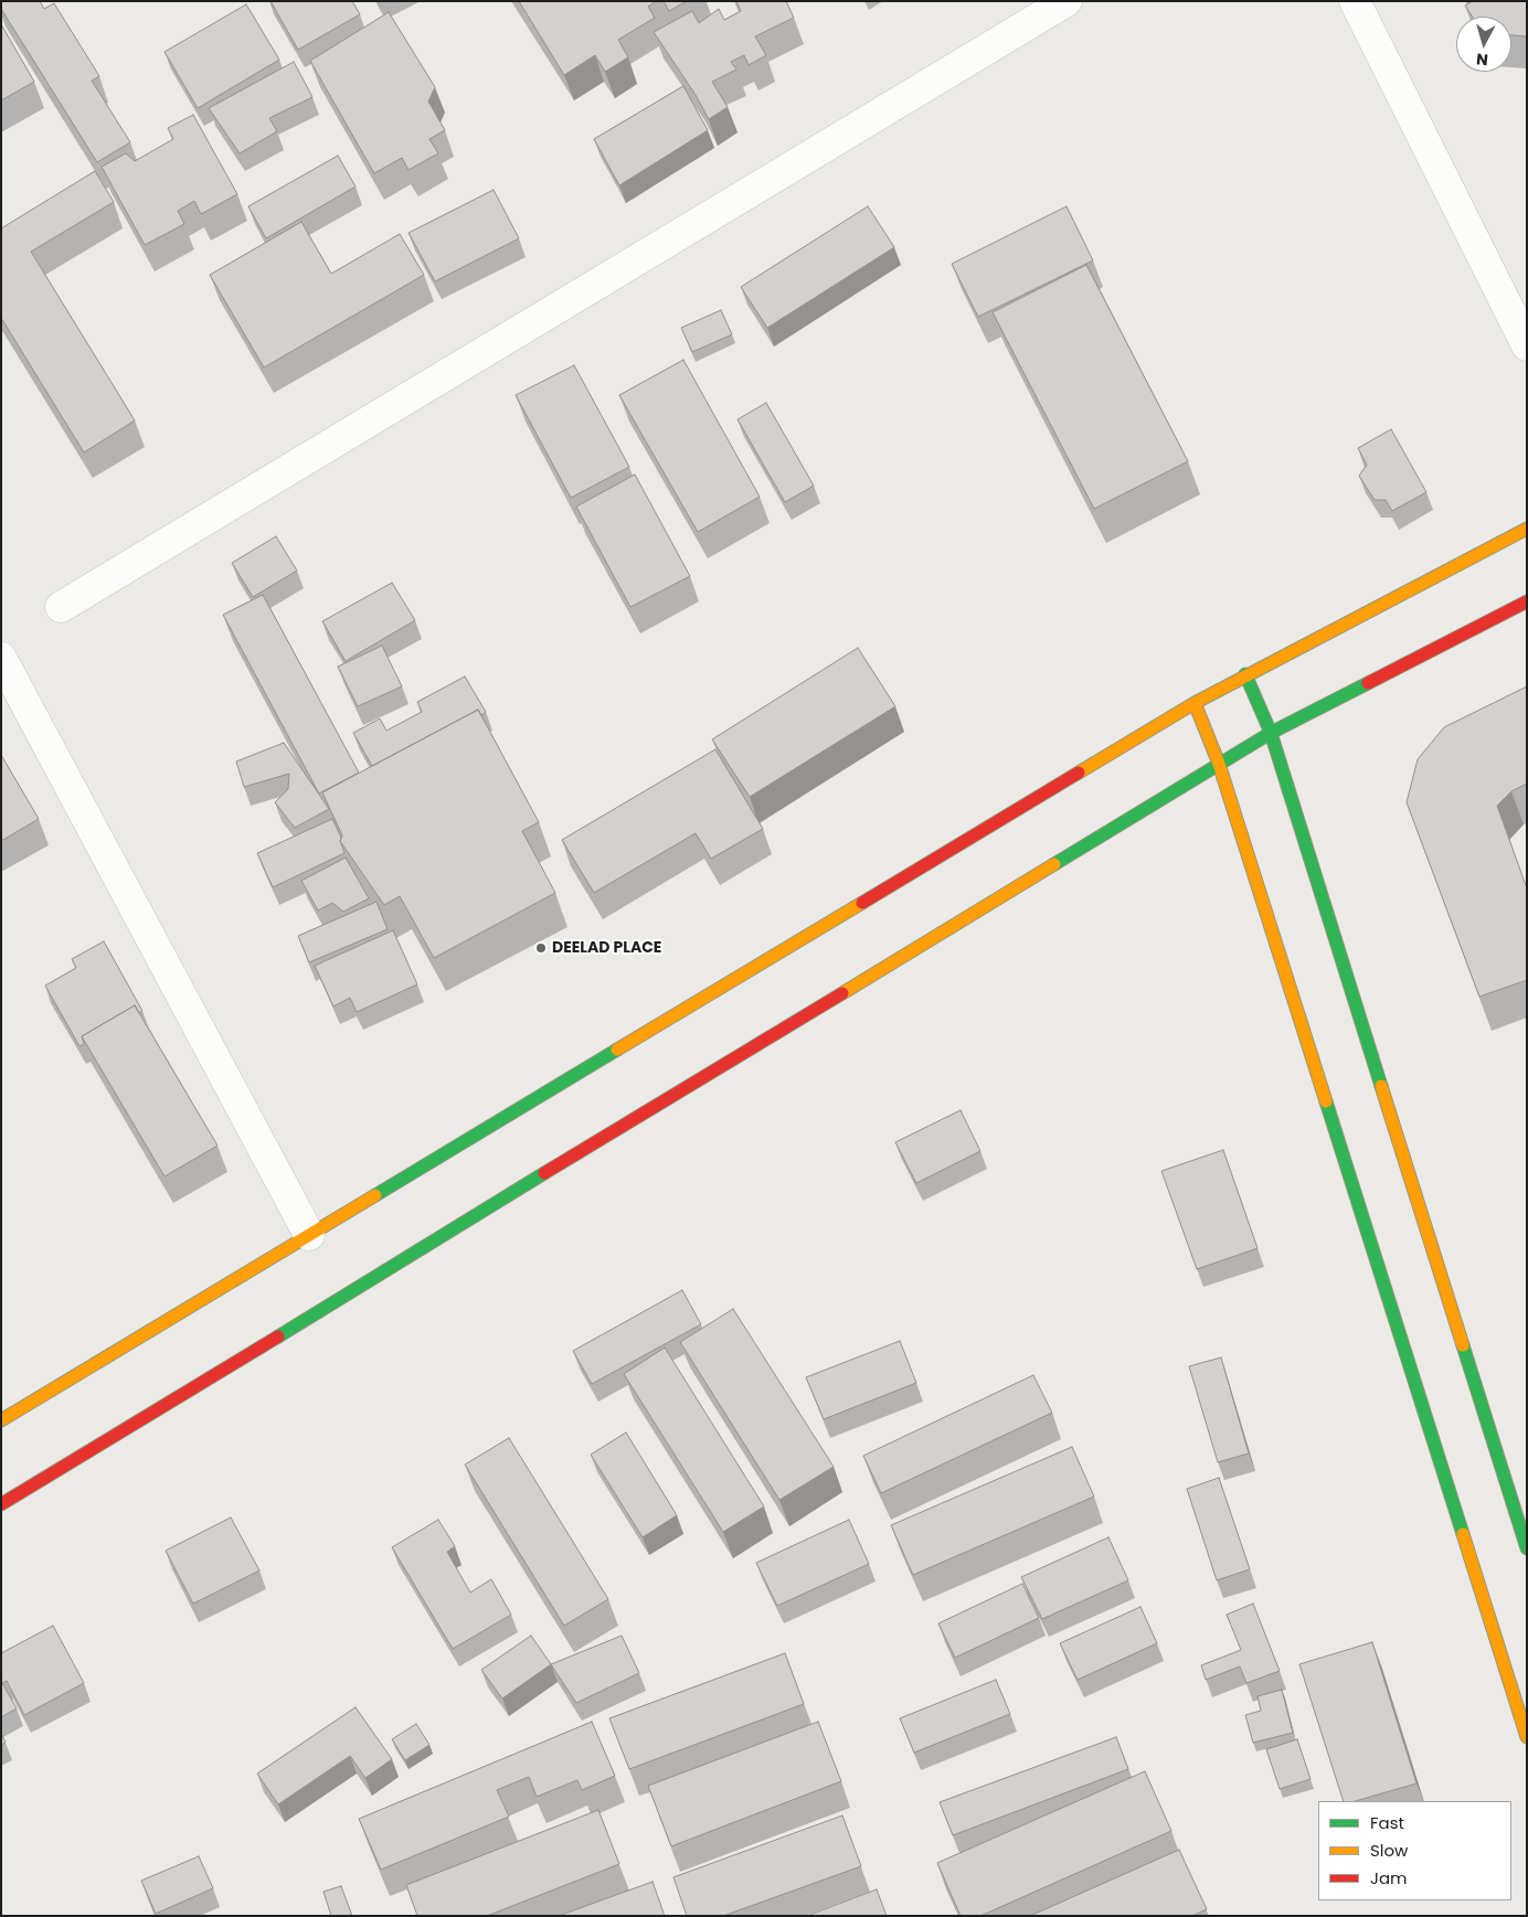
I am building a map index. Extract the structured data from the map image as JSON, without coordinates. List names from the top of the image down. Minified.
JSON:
{"places":["DEELAD PLACE"],"legend":["Fast","Slow","Jam"],"north":"bottom"}
